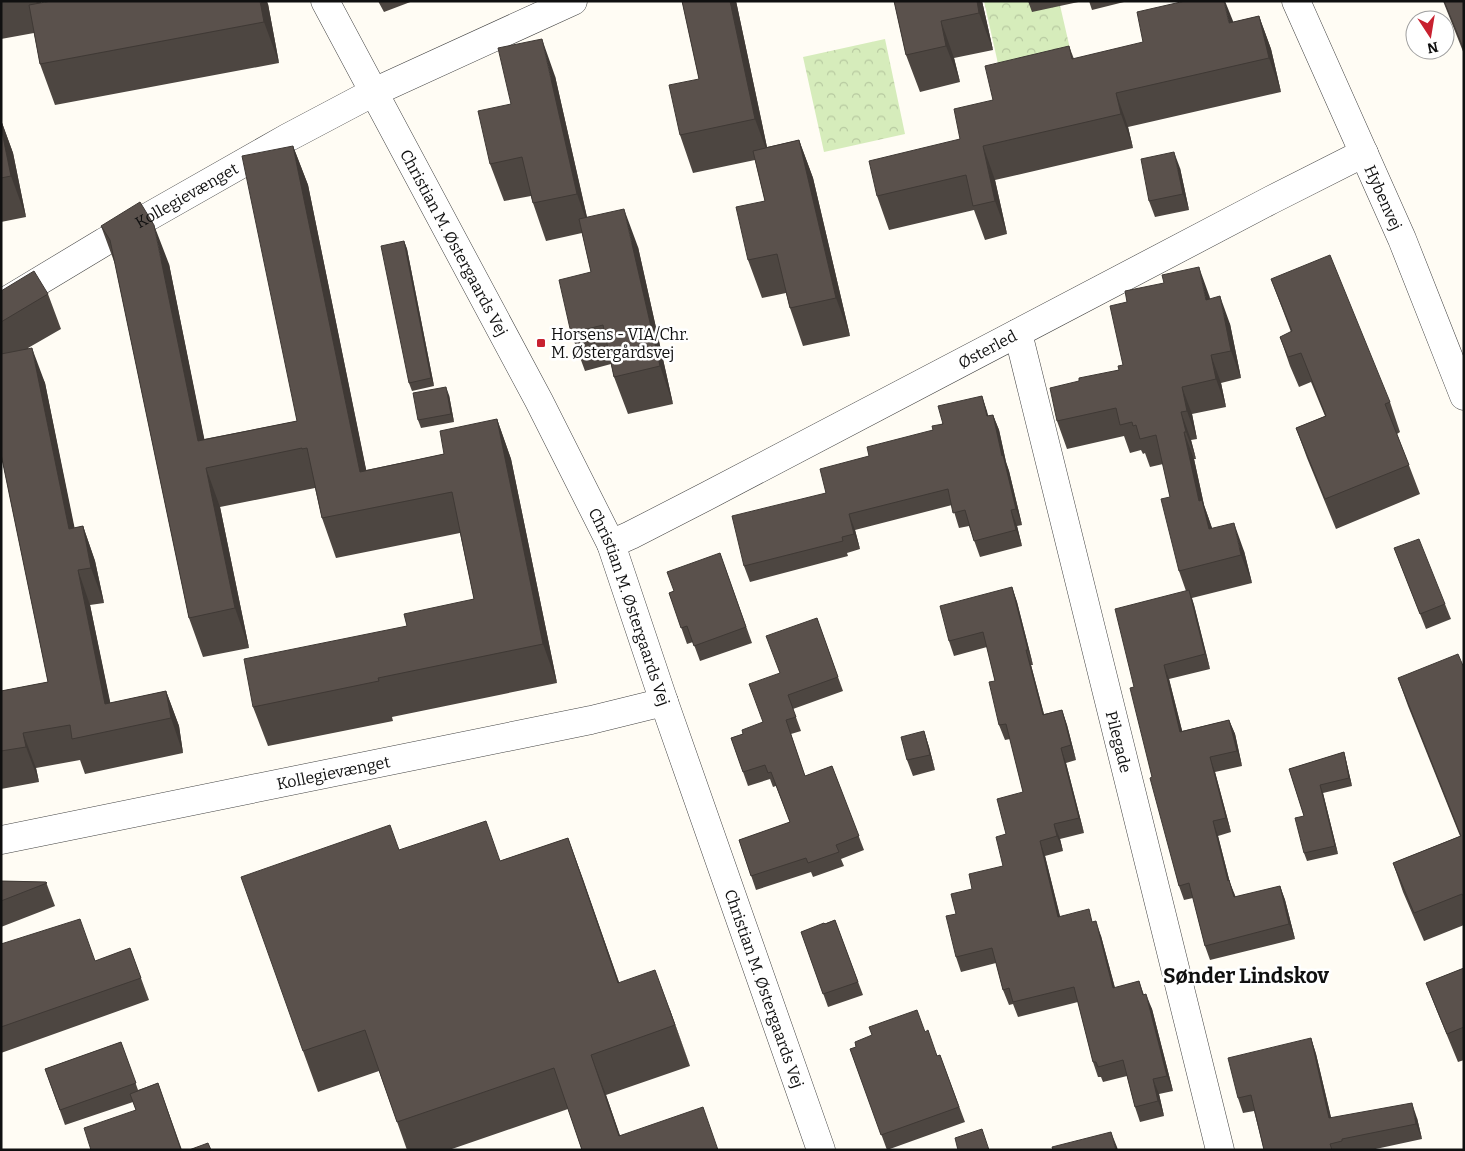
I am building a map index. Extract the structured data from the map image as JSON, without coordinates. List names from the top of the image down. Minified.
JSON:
{"streets":{"street":["Kollegievænget","Hybenvej","Christian M. Østergaards Vej","Østerled","Pilegade"]},"crossings":[["Kollegievænget","Christian M. Østergaards Vej"],["Hybenvej","Østerled"],["Christian M. Østergaards Vej","Østerled"],["Østerled","Pilegade"]],"districts":["Sønder Lindskov"],"places":{"transit":["Horsens - VIA/Chr. M. Østergårdsvej"]},"north":"bottom"}
